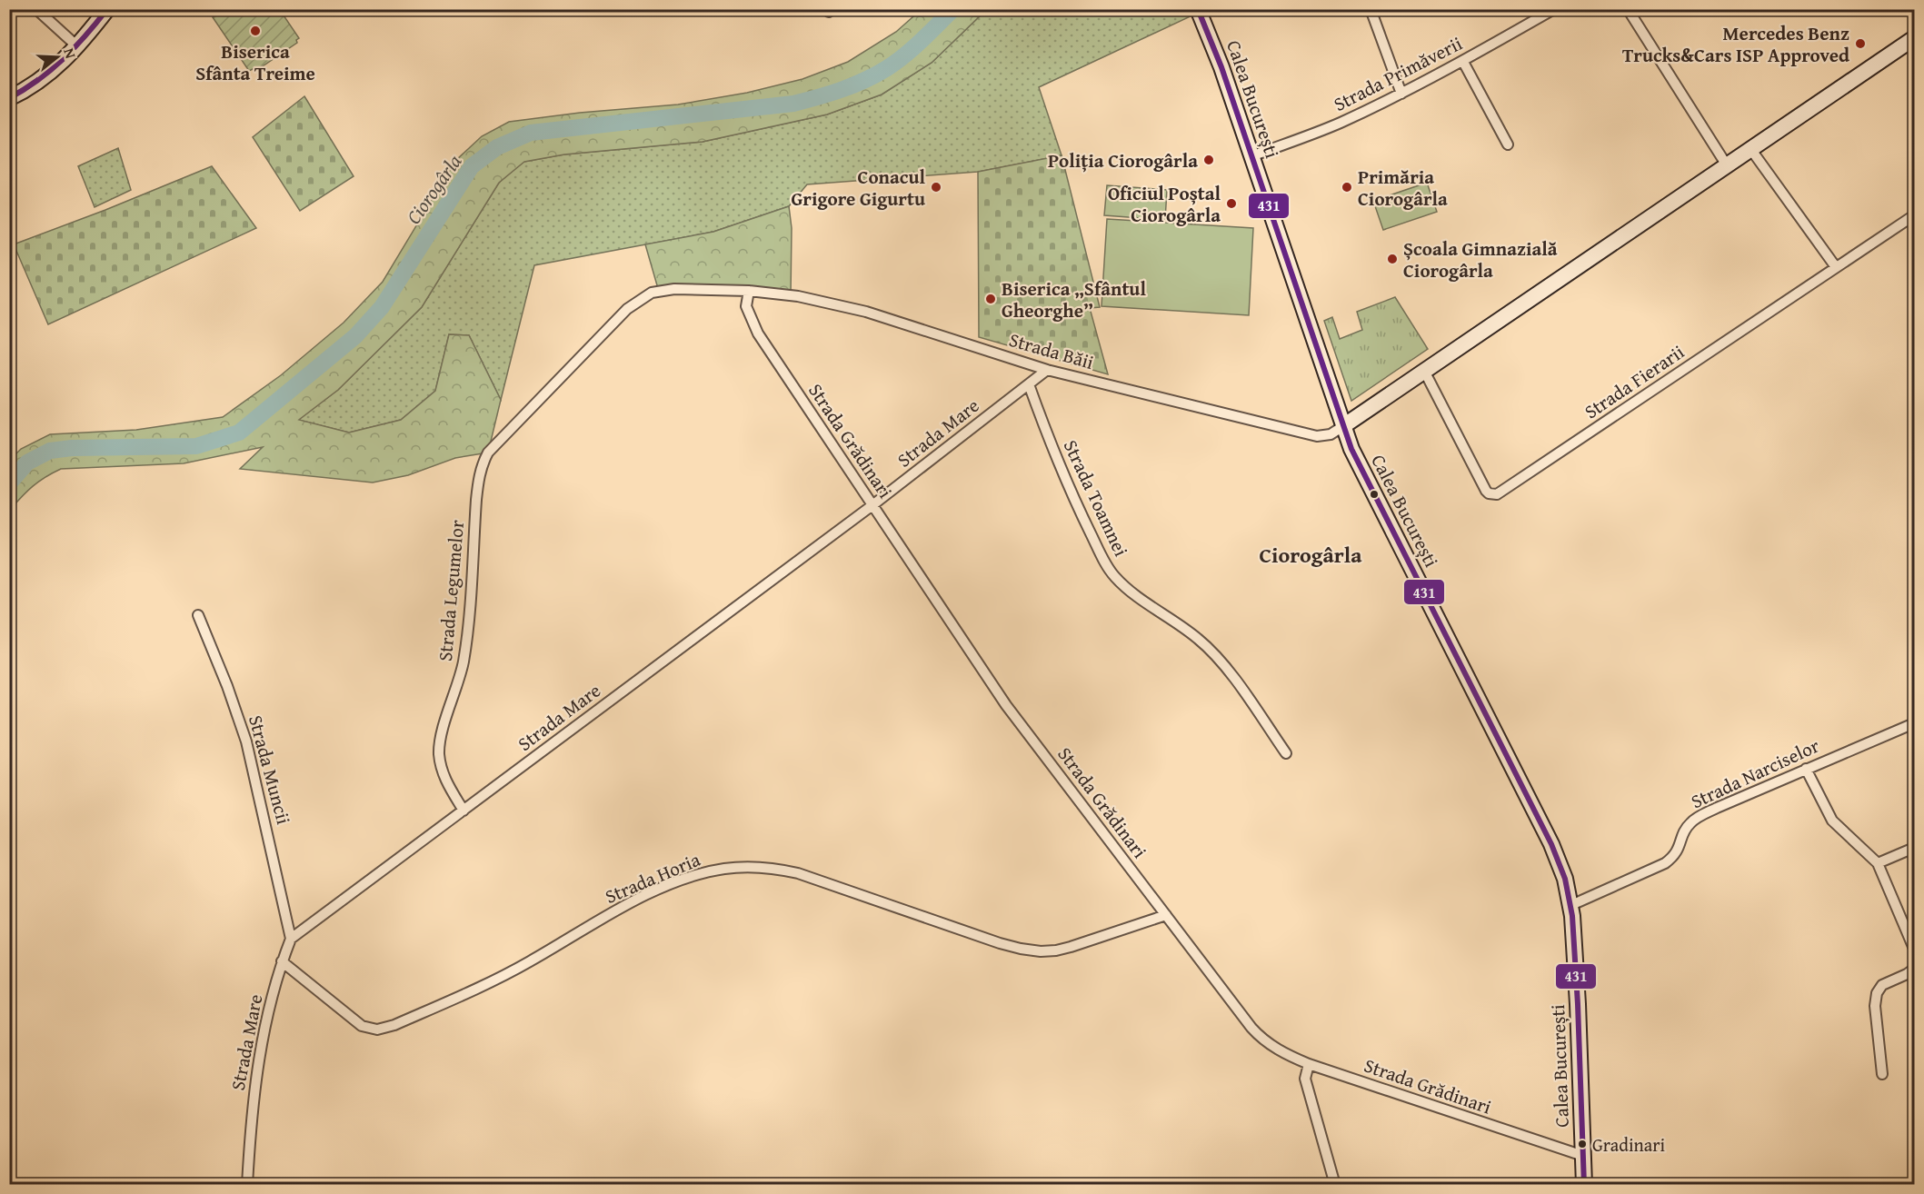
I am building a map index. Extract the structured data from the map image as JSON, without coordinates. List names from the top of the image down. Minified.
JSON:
{"streets":{"main road":["Calea București"],"street":["Strada Primăverii","Strada Băii","Strada Fierarii","Strada Mare","Strada Grădinari","Strada Toamnei","Strada Legumelor","Strada Muncii","Strada Narciselor","Strada Horia"]},"crossings":[["Strada Primăverii","Calea București"],["Calea București","Strada Băii"],["Calea București","Strada Grădinari"],["Calea București","Strada Narciselor"],["Strada Băii","Strada Mare"],["Strada Băii","Strada Grădinari"],["Strada Băii","Strada Legumelor"],["Strada Mare","Strada Grădinari"],["Strada Mare","Strada Toamnei"],["Strada Mare","Strada Legumelor"],["Strada Mare","Strada Muncii"],["Strada Mare","Strada Horia"],["Strada Grădinari","Strada Horia"]],"districts":["Ciorogârla"],"water":["Ciorogârla"],"places":["Biserica Sfânta Treime","Mercedes Benz Trucks&Cars ISP Approved","Poliția Ciorogârla","Conacul Grigore Gigurtu","Primăria Ciorogârla","Oficiul Poștal Ciorogârla","Școala Gimnazială Ciorogârla","Biserica „Sfântul Gheorghe”","Gradinari"],"lines":["transit line 431"],"north":"right"}
